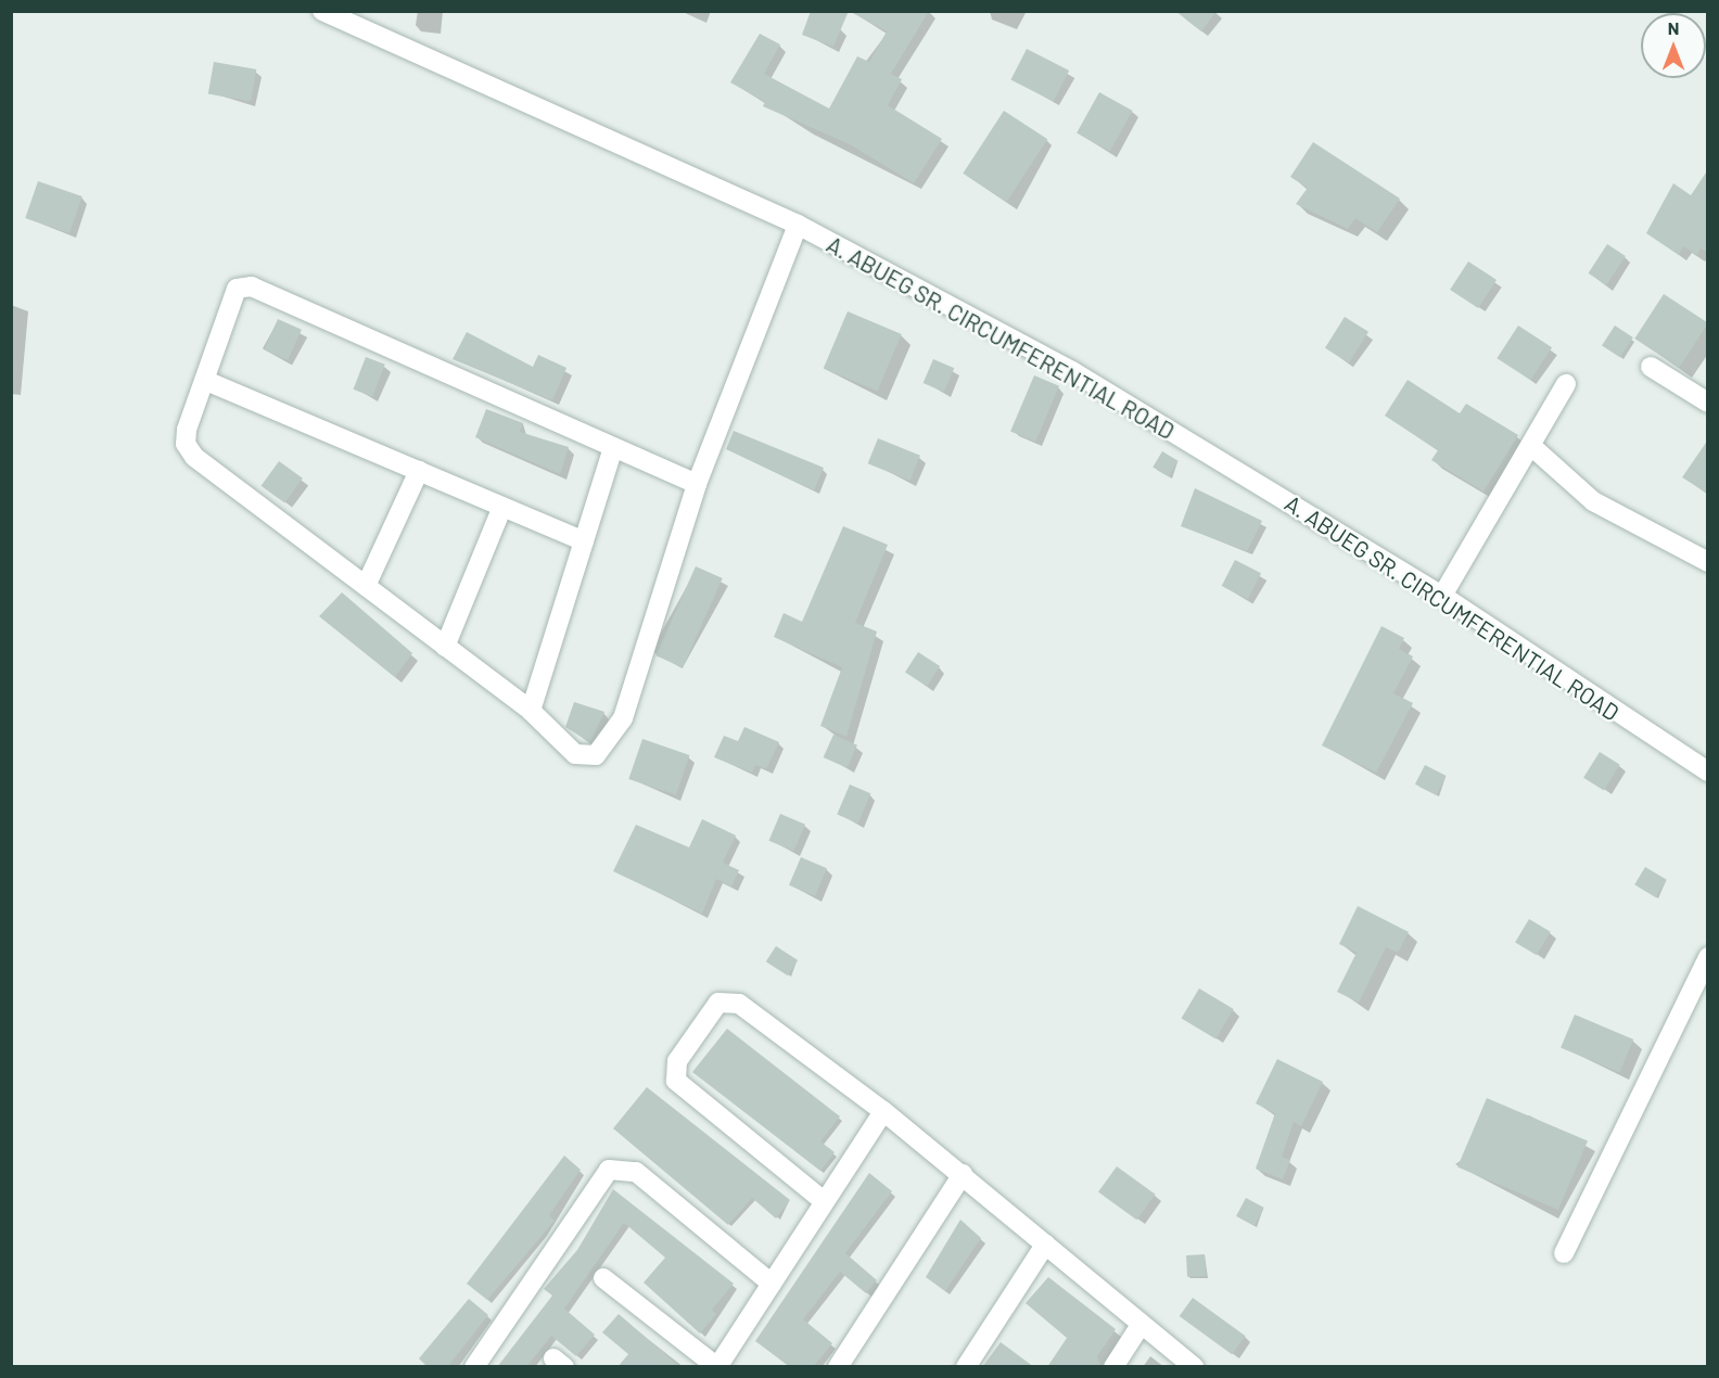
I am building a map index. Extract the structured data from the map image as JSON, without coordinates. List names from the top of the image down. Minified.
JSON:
{"streets":{"street":["A. ABUEG SR. CIRCUMFERENTIAL ROAD"]},"north":"top"}
